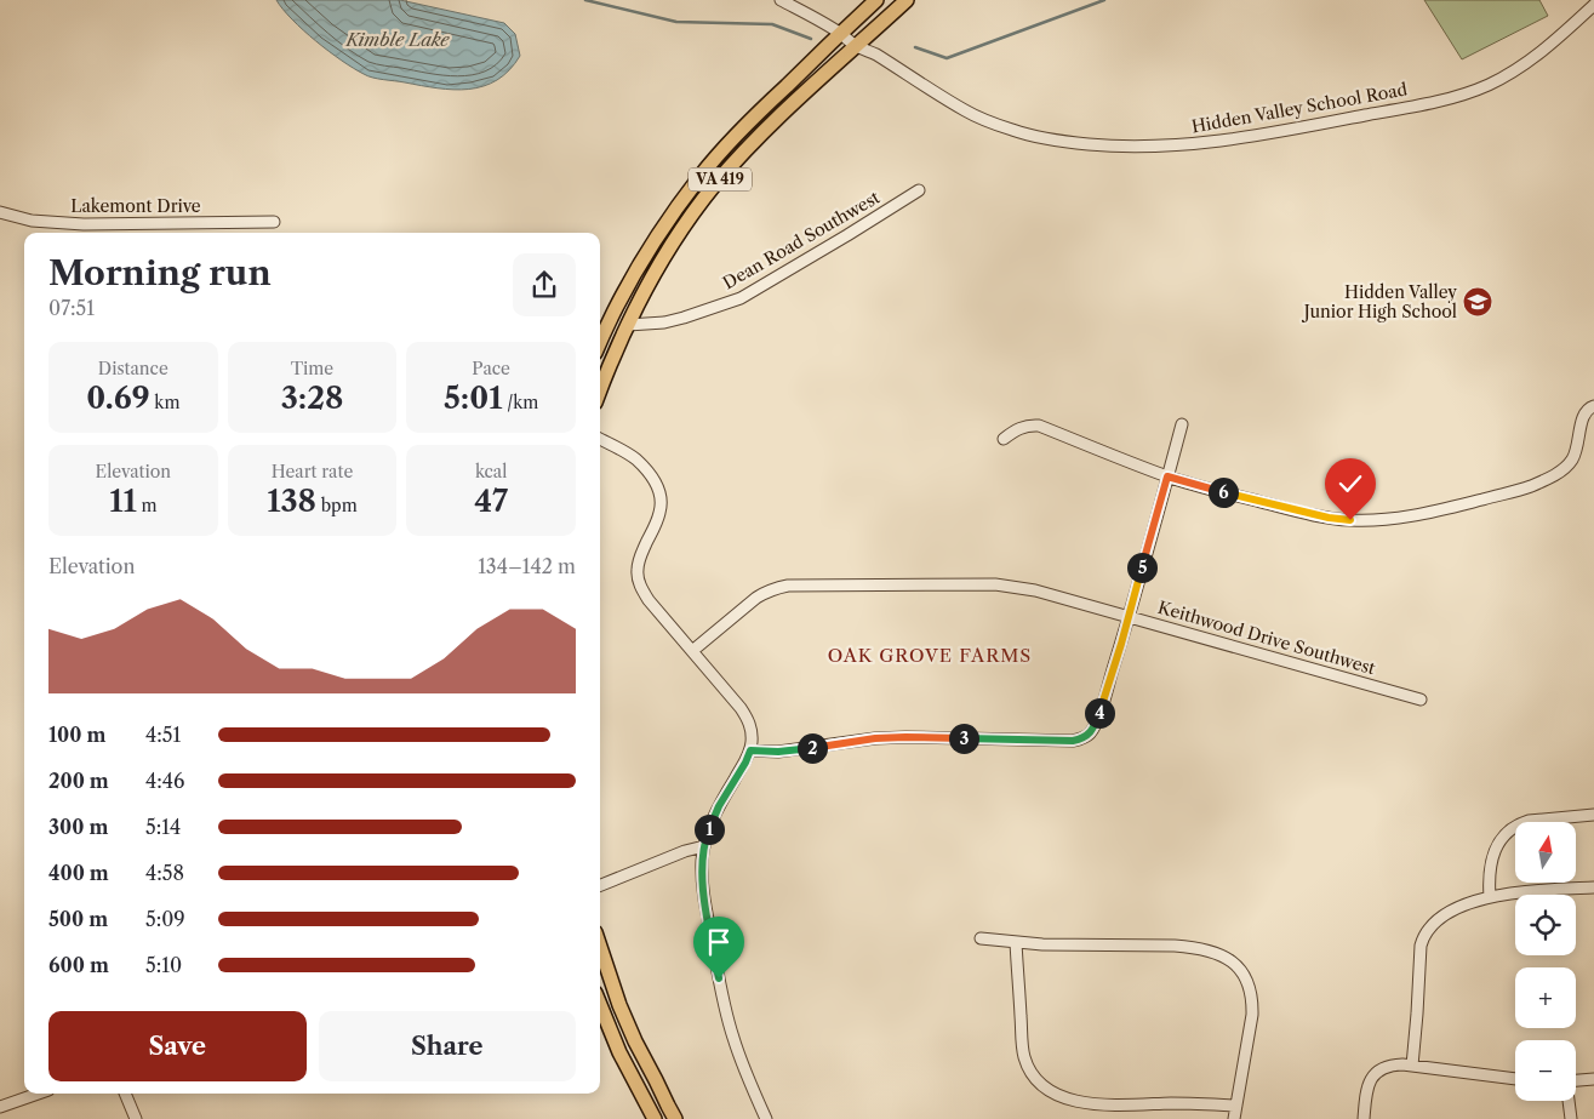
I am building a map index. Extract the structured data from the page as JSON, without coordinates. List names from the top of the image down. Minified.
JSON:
{"streets":{"main road":["VA 419"],"street":["Hidden Valley School Road","Lakemont Drive","Dean Road Southwest","Keithwood Drive Southwest"]},"crossings":[["Hidden Valley School Road","VA 419"],["VA 419","Dean Road Southwest"]],"districts":["OAK GROVE FARMS"],"water":["Kimble Lake"],"places":{"school or university":["Hidden Valley Junior High School"]},"north":"top","page":{"heading":["Morning run","07:51"],"stats":[["Distance","0.69 km"],["Time","3:28"],["Pace","5:01 /km"],["Elevation","11 m"],["Heart rate","138 bpm"],["kcal","47"]],"pins":["6","5","4","3","2","1"],"chart":["Elevation","134–142 m"],"list":[{"name":"100 m","note":"4:51"},{"name":"200 m","note":"4:46"},{"name":"300 m","note":"5:14"},{"name":"400 m","note":"4:58"},{"name":"500 m","note":"5:09"},{"name":"600 m","note":"5:10"}],"map_buttons":["+","−"],"buttons":["Save","Share"]}}
